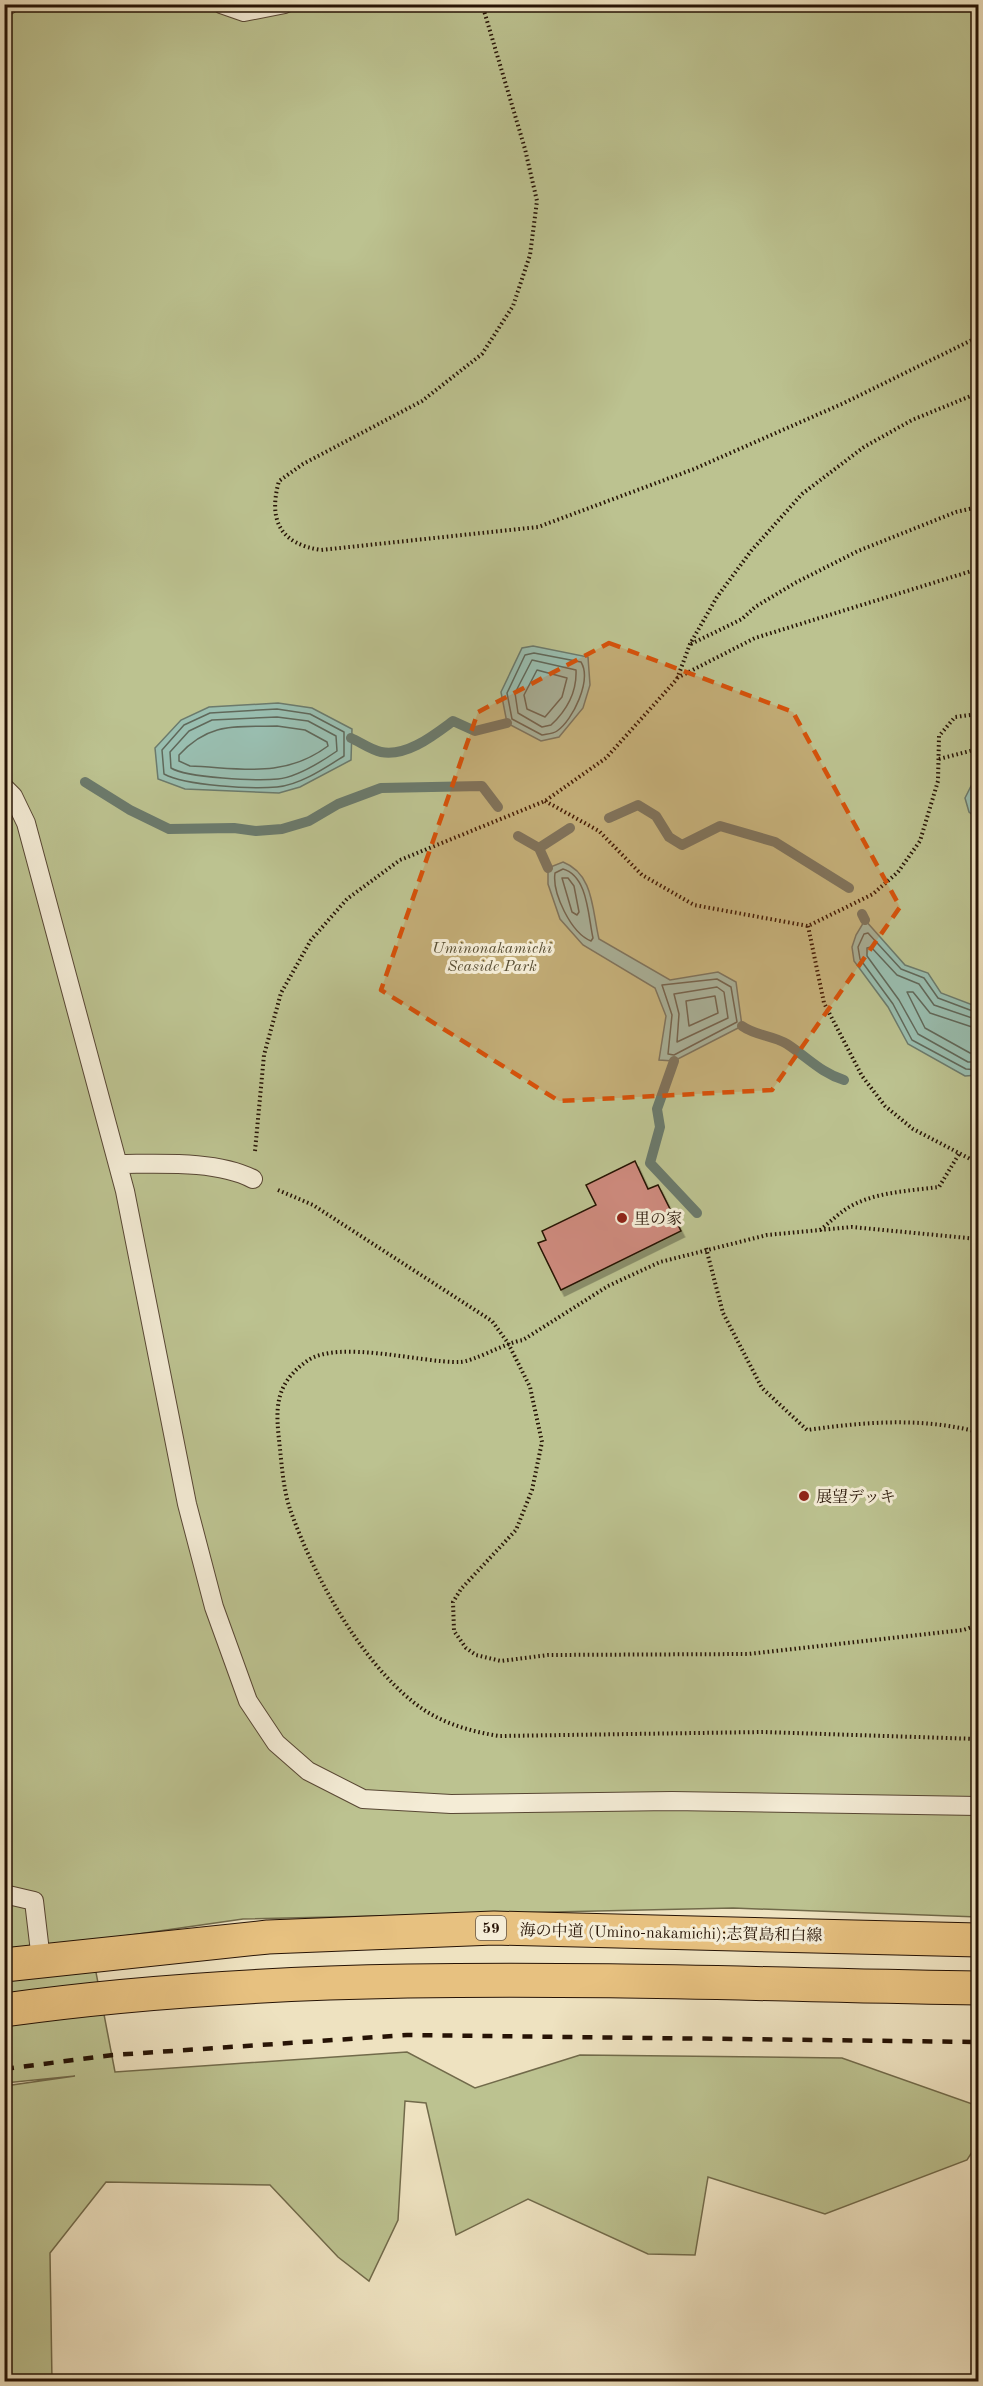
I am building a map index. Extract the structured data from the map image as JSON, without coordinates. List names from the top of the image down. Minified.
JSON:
{"streets":{"main road":["59","海の中道 (Umino-nakamichi);志賀島和白線"]},"parks":["Uminonakamichi Seaside Park"],"places":["里の家","展望デッキ"]}
